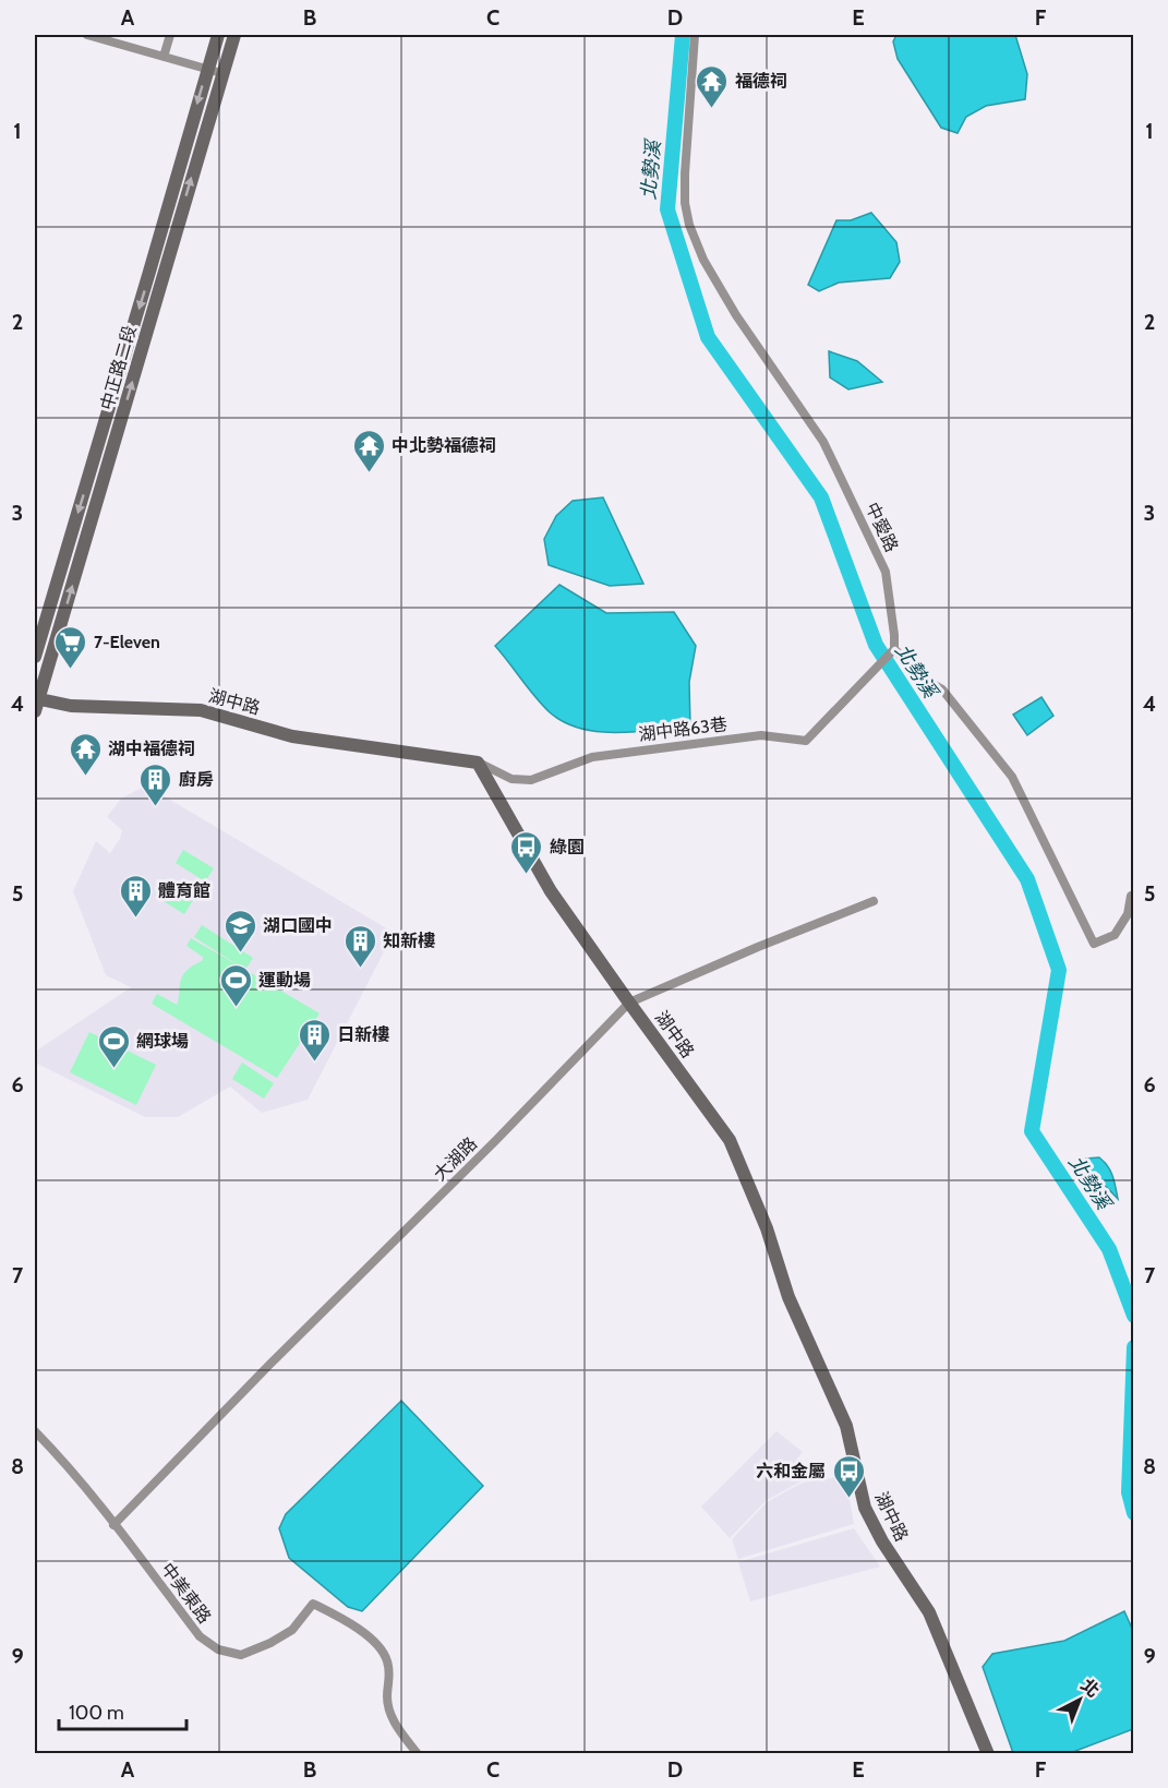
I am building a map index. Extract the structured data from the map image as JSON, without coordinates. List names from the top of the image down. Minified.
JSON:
{"streets":{"street":["中正路二段","中愛路","湖中路","湖中路63巷","大湖路","中美東路"]},"crossings":[["中正路二段","湖中路"],["中愛路","湖中路63巷"],["湖中路","湖中路63巷"],["湖中路","大湖路"],["大湖路","中美東路"]],"water":["北勢溪"],"places":{"temple":["福德祠","中北勢福德祠","湖中福德祠"],"supermarket":["7-Eleven"],"building":["廚房","體育館","知新樓","日新樓"],"bus stop":["綠園","六和金屬"],"school or university":["湖口國中"],"sports":["運動場","網球場"]},"scale_bar":"100 m","north":"top right","grid":{"columns":["A","B","C","D","E","F"],"rows":["1","2","3","4","5","6","7","8","9"]}}
